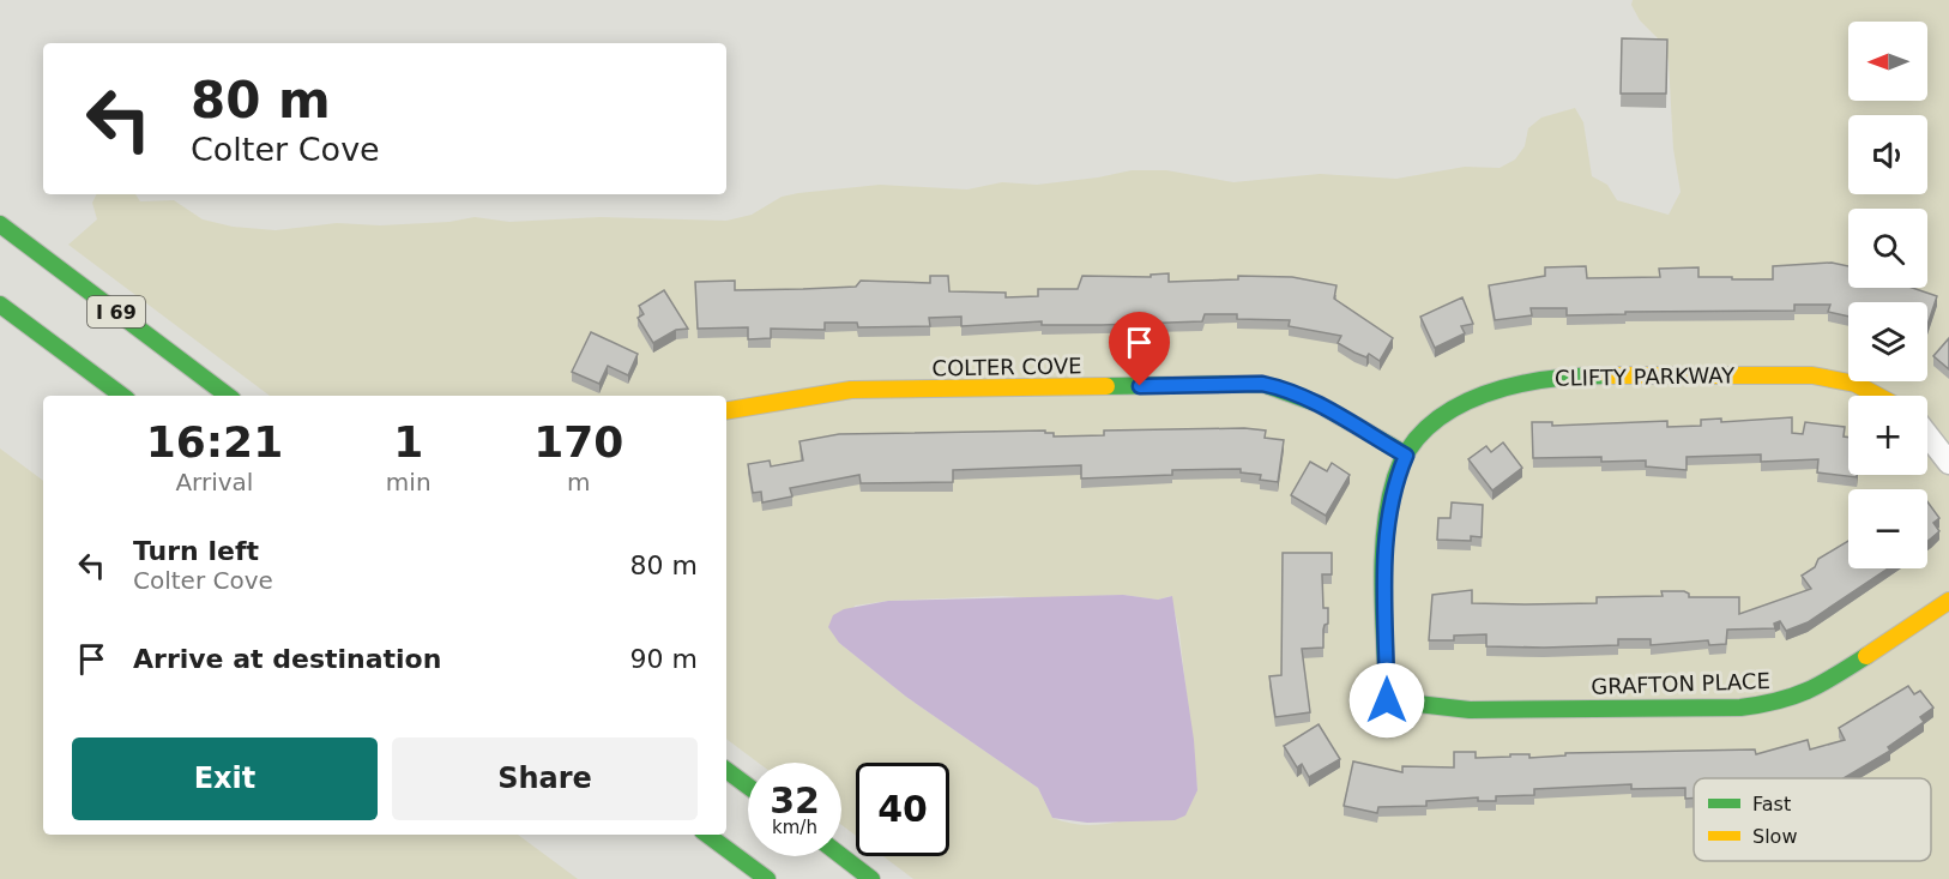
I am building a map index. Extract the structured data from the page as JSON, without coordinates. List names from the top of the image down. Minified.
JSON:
{"streets":{"main road":["I 69","COLTER COVE","CLIFTY PARKWAY","GRAFTON PLACE"]},"crossings":[["COLTER COVE","CLIFTY PARKWAY"],["COLTER COVE","GRAFTON PLACE"],["CLIFTY PARKWAY","GRAFTON PLACE"]],"legend":["Fast","Slow"],"north":"left","page":{"map_buttons":["+","−"],"turn":["80 m","Colter Cove"],"eta":["16:21","Arrival","1","min","170","m"],"list":[{"name":"Turn left","note":"Colter Cove","value":"80 m"},{"name":"Arrive at destination","value":"90 m"}],"buttons":["Exit","Share"],"speed":"32 km/h","limit":"40"}}
